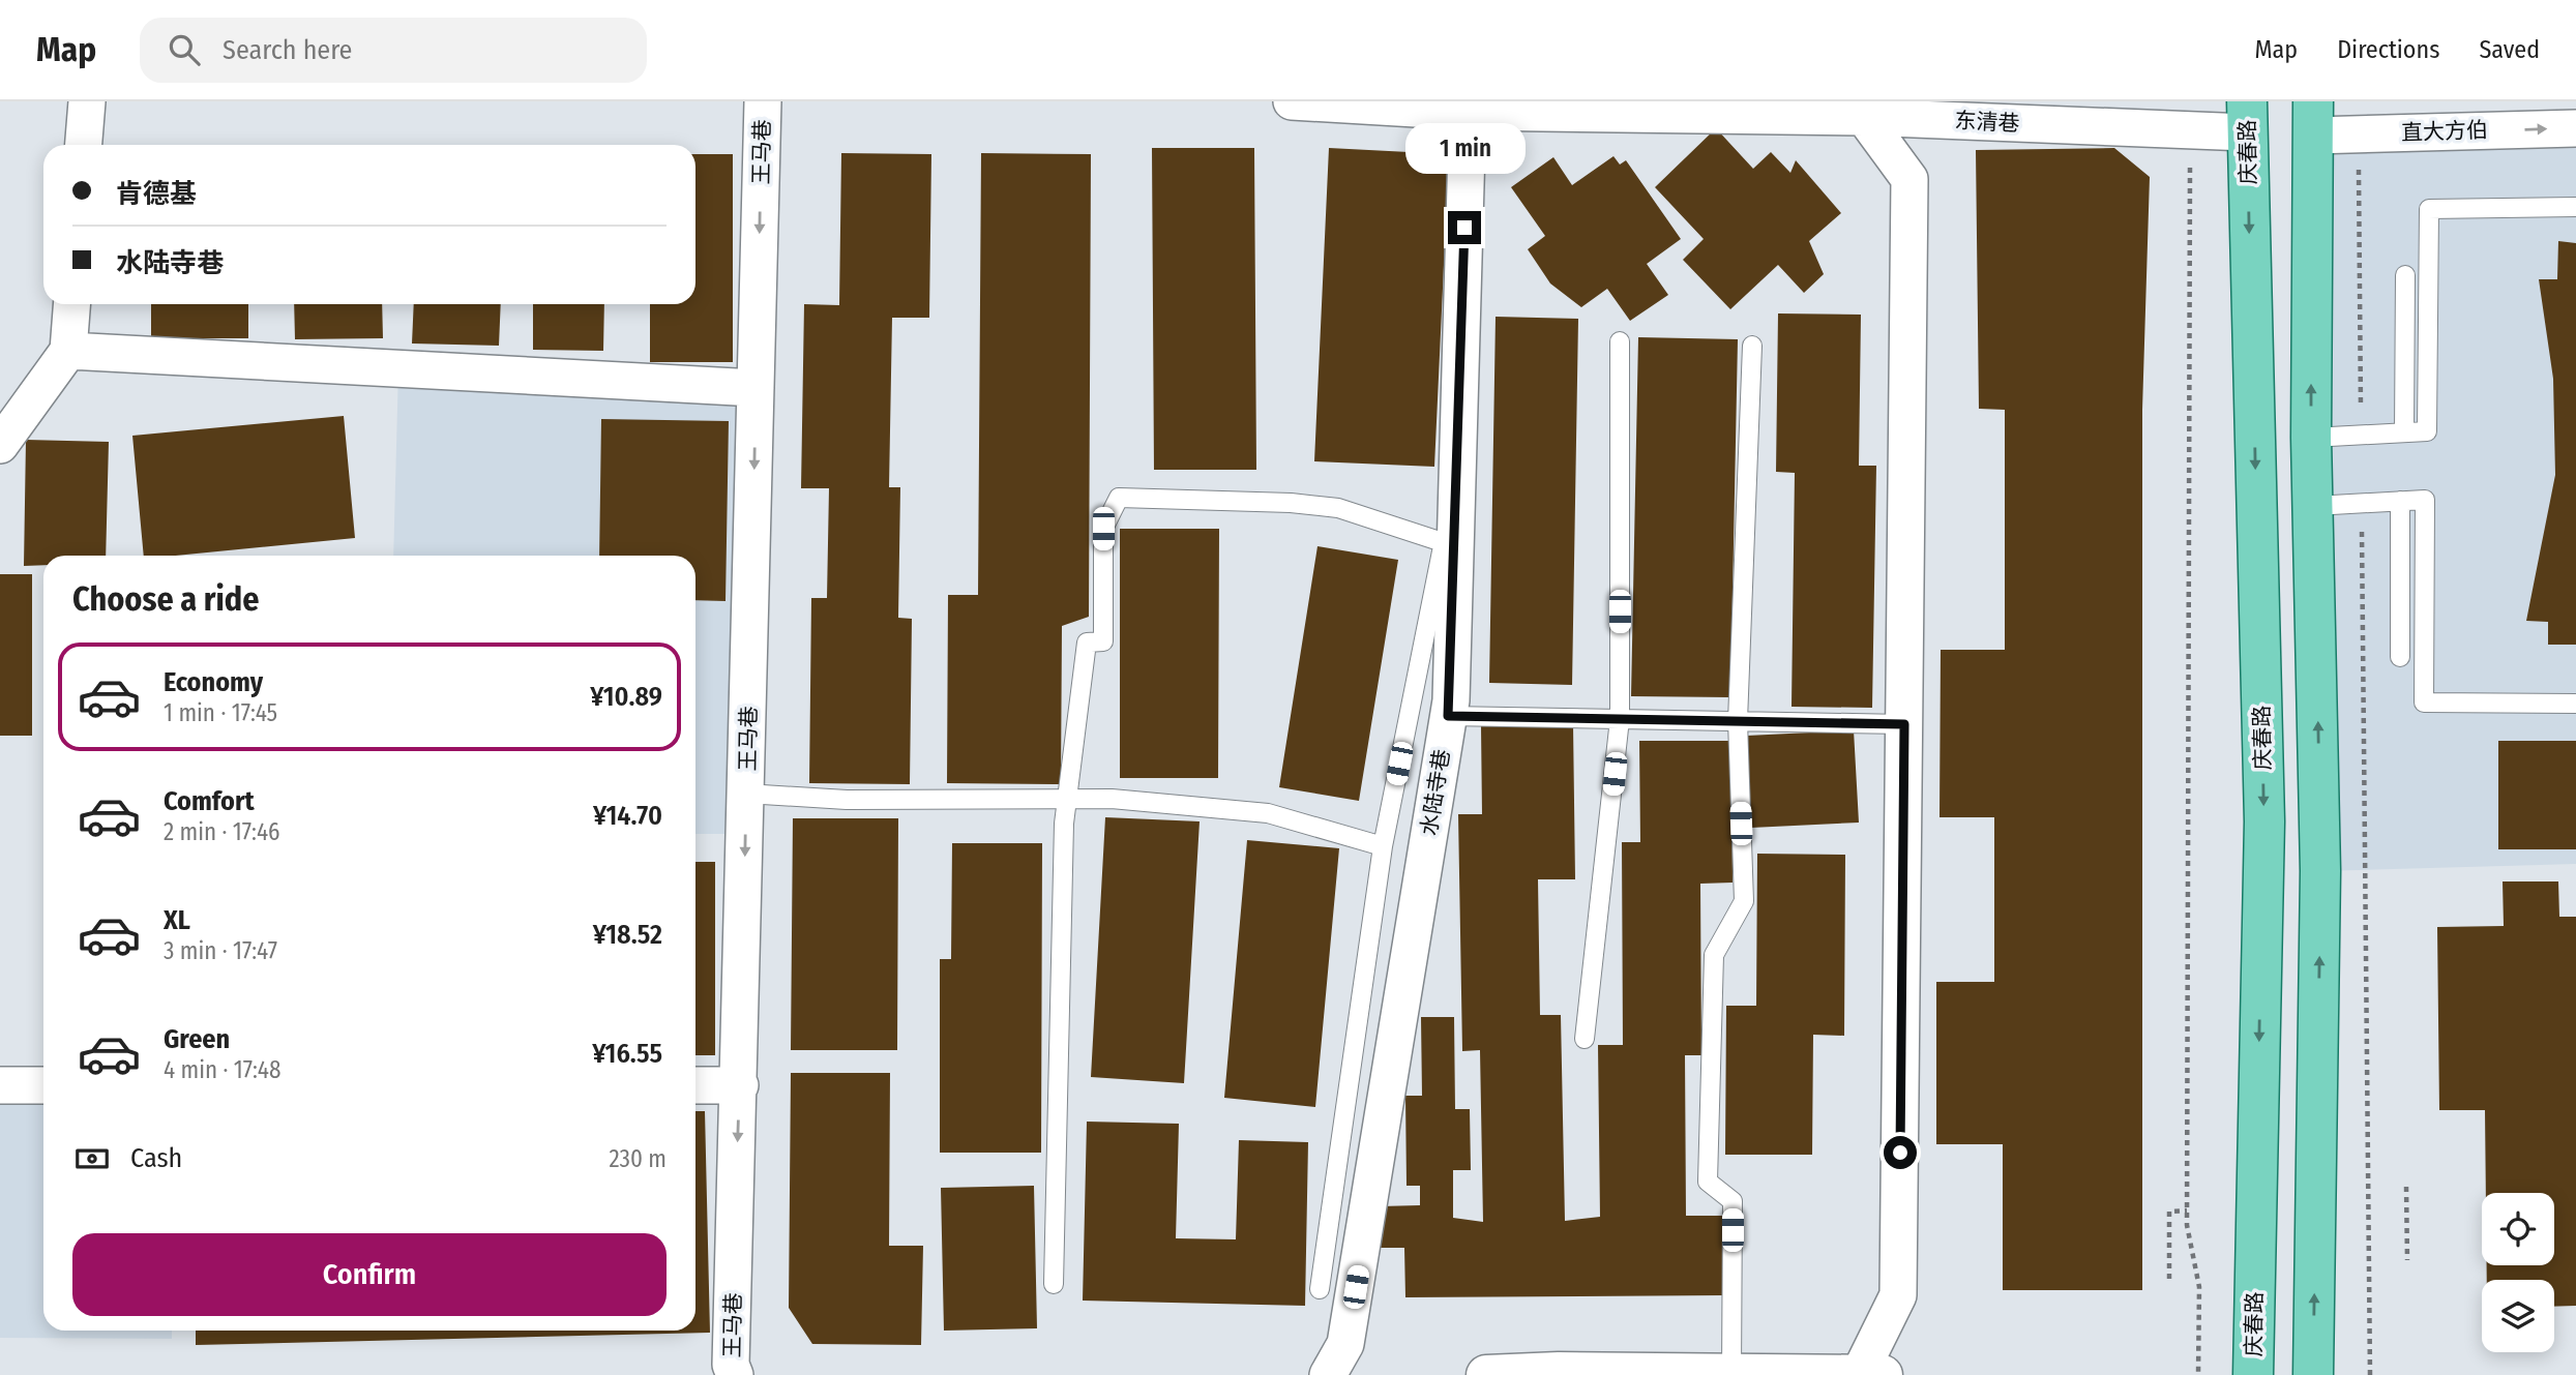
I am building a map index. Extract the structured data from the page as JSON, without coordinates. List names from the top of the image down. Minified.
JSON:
{"streets":{"main road":["庆春路"],"street":["东清巷","直大方伯","王马巷","水陆寺巷"]},"crossings":[["东清巷","庆春路"],["东清巷","水陆寺巷"]],"one_way":["直大方伯","王马巷"],"page":{"header":"Map","search":"Search here","nav":["Map","Directions","Saved"],"bubble":"1 min","banner":["肯德基","水陆寺巷"],"heading":"Choose a ride","list":[{"name":"Economy","note":"1 min · 17:45","value":"¥10.89"},{"name":"Comfort","note":"2 min · 17:46","value":"¥14.70"},{"name":"XL","note":"3 min · 17:47","value":"¥18.52"},{"name":"Green","note":"4 min · 17:48","value":"¥16.55"}],"pay":["Cash","230 m"],"buttons":"Confirm"}}
